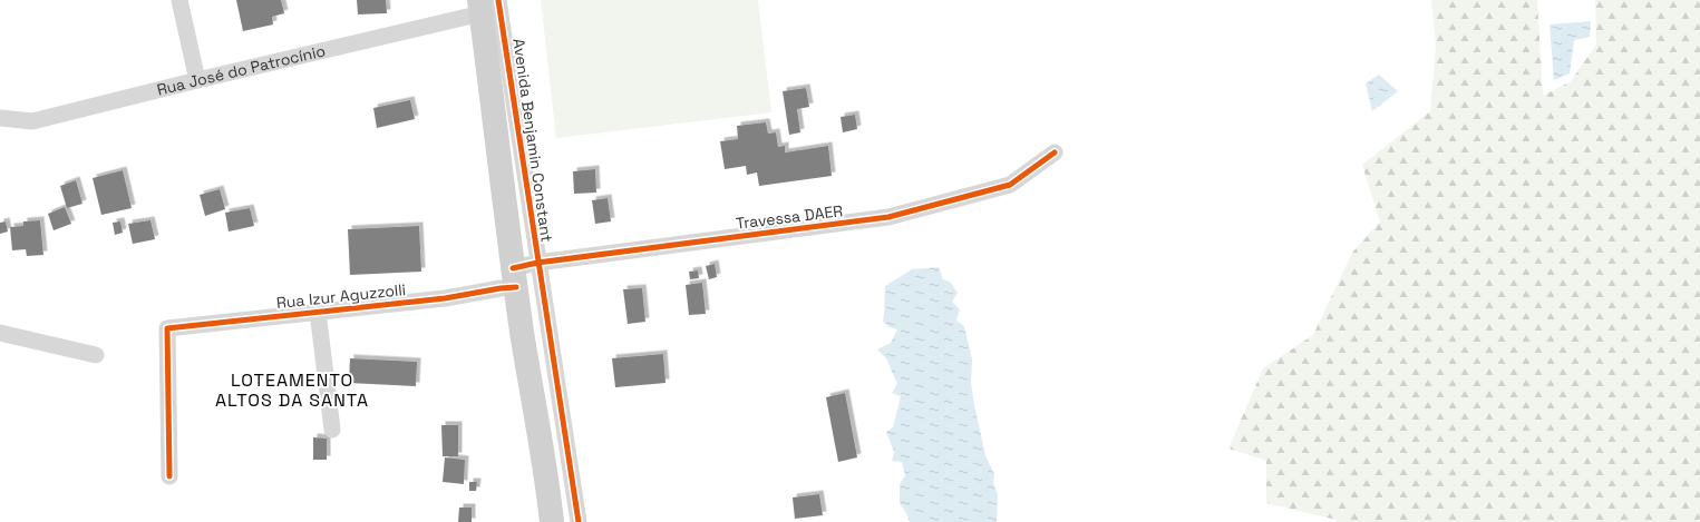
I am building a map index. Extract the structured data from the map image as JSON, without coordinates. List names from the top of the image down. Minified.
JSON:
{"streets":{"street":["Rua José do Patrocínio","Avenida Benjamin Constant","Travessa DAER","Rua Izur Aguzzolli"]},"crossings":[["Rua José do Patrocínio","Avenida Benjamin Constant"],["Avenida Benjamin Constant","Travessa DAER"],["Travessa DAER","Rua Izur Aguzzolli"]],"districts":["LOTEAMENTO ALTOS DA SANTA"]}
